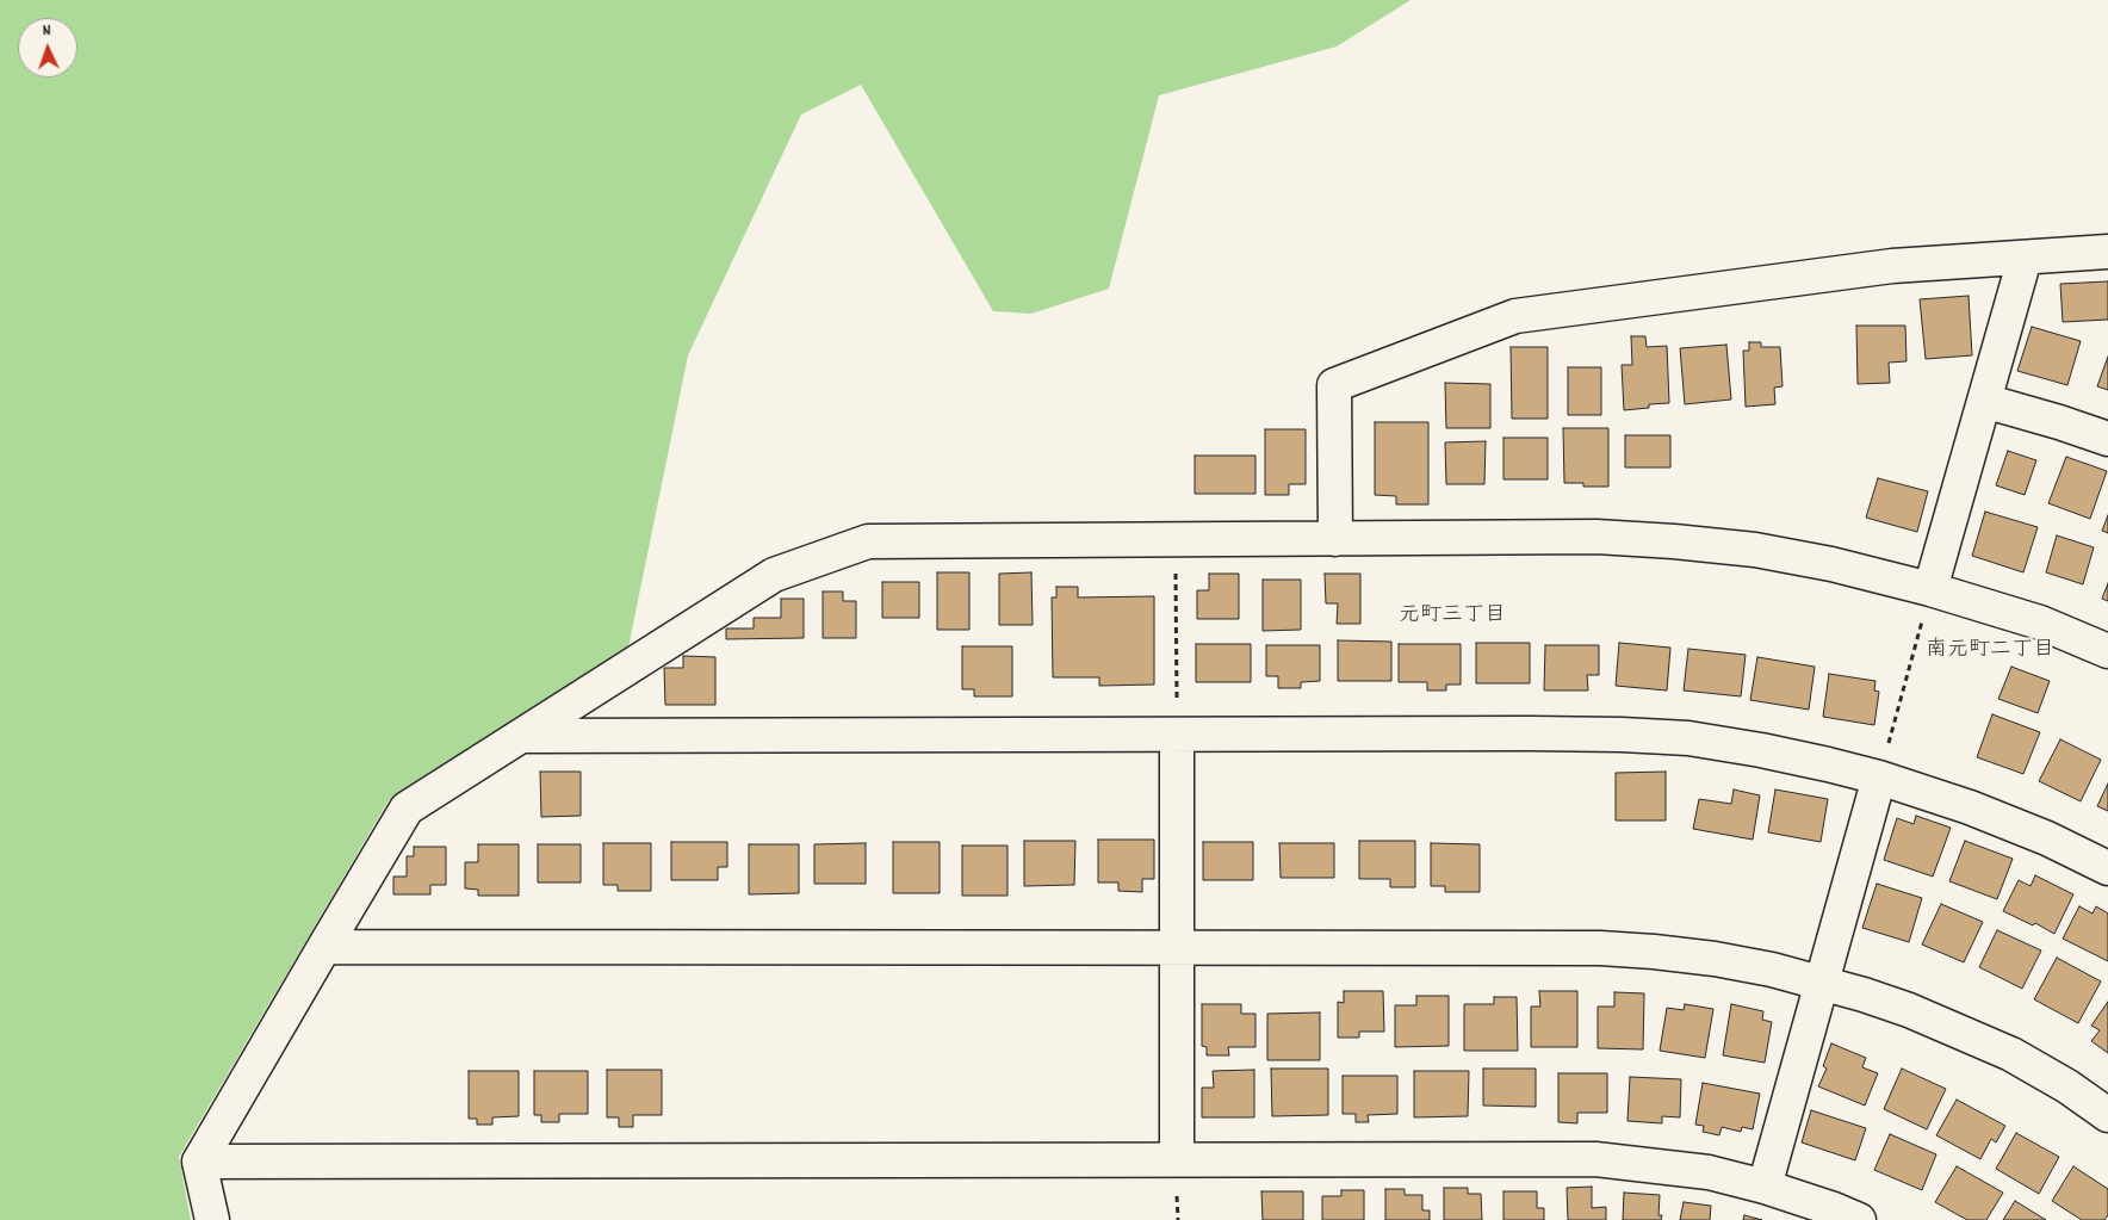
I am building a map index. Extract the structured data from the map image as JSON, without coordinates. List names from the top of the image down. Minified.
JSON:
{"districts":["元町三丁目","南元町二丁目"],"north":"top"}
